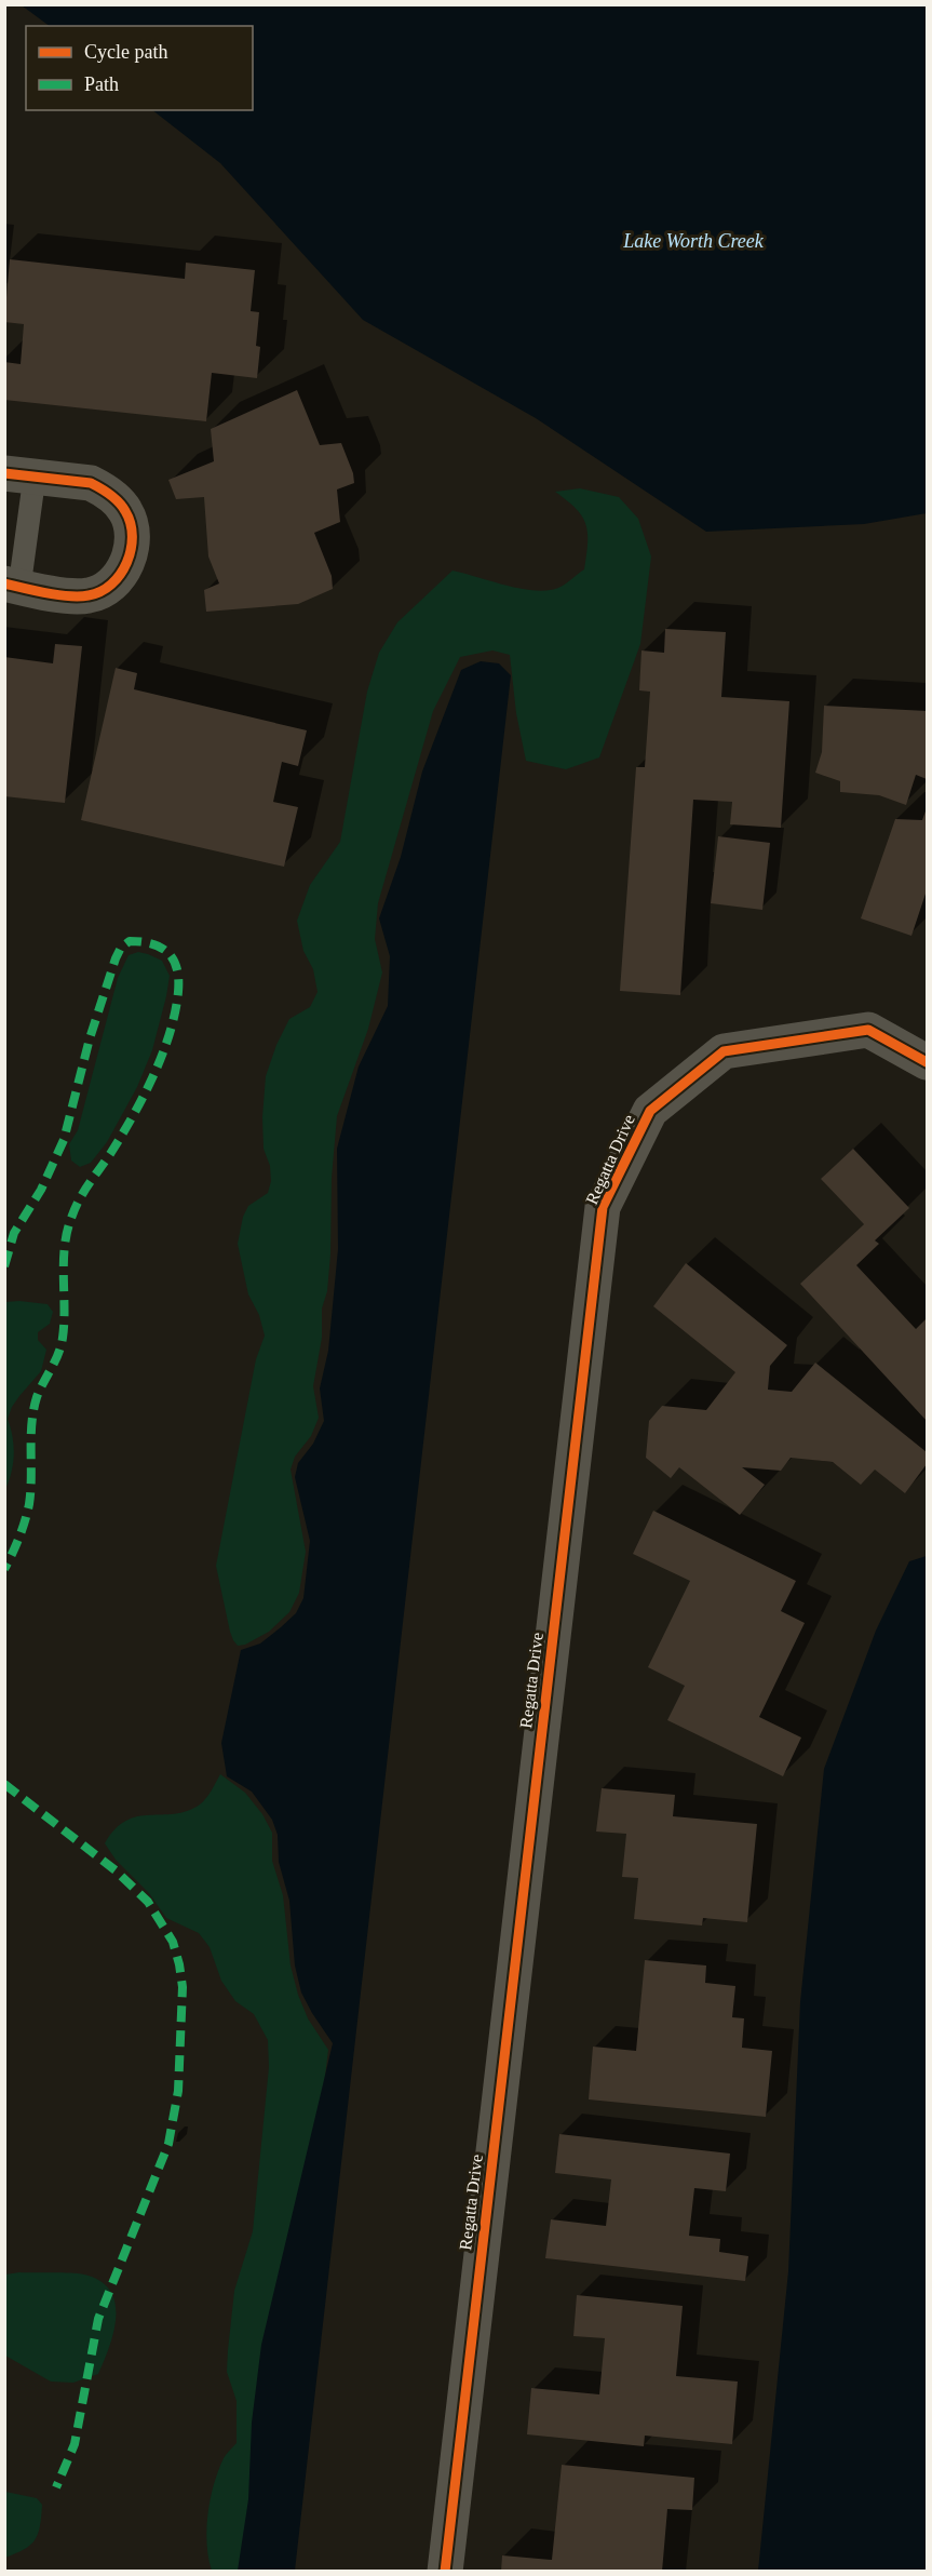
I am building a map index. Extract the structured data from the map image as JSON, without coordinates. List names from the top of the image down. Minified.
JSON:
{"streets":{"street":["Regatta Drive"]},"water":["Lake Worth Creek"],"legend":["Cycle path","Path"]}
